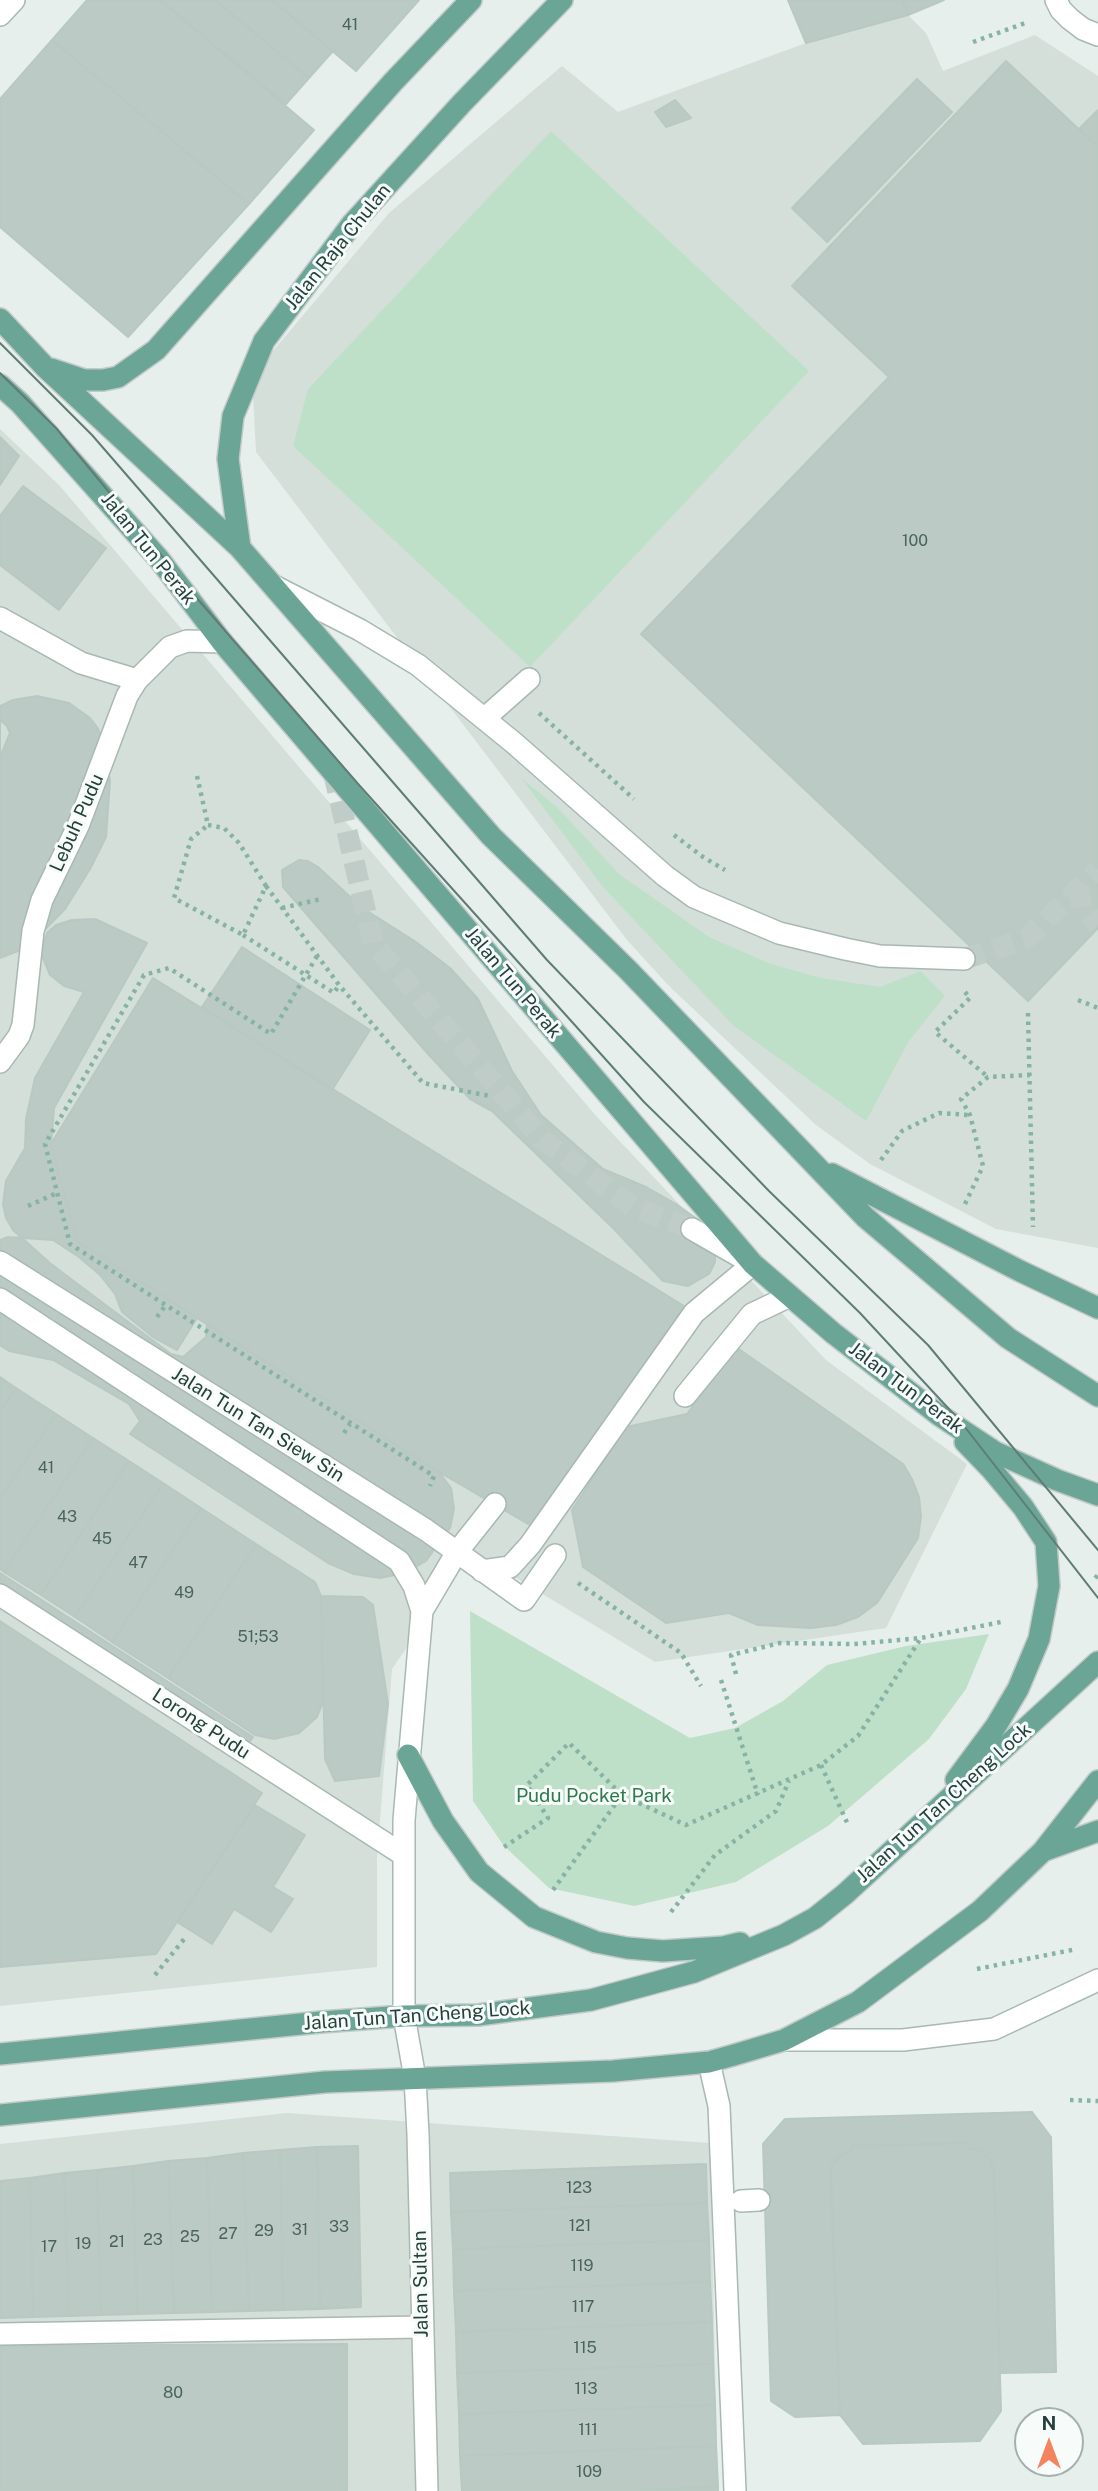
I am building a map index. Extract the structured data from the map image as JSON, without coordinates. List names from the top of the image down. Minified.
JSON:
{"streets":{"main road":["Jalan Raja Chulan","Jalan Tun Perak","Jalan Tun Tan Cheng Lock"],"street":["Lebuh Pudu","Jalan Tun Tan Siew Sin","Lorong Pudu","Jalan Sultan"]},"crossings":[["Jalan Tun Perak","Lebuh Pudu"],["Jalan Tun Tan Siew Sin","Lorong Pudu"],["Jalan Tun Tan Siew Sin","Jalan Tun Tan Cheng Lock"],["Jalan Tun Tan Siew Sin","Jalan Sultan"],["Jalan Tun Tan Cheng Lock","Jalan Sultan"]],"parks":["Pudu Pocket Park"],"house_numbers":["41","100","41","43","45","47","49","51;53","123","121","33","31","29","27","25","23","21","19","17","119","117","115","113","80","111","109"],"north":"top"}
